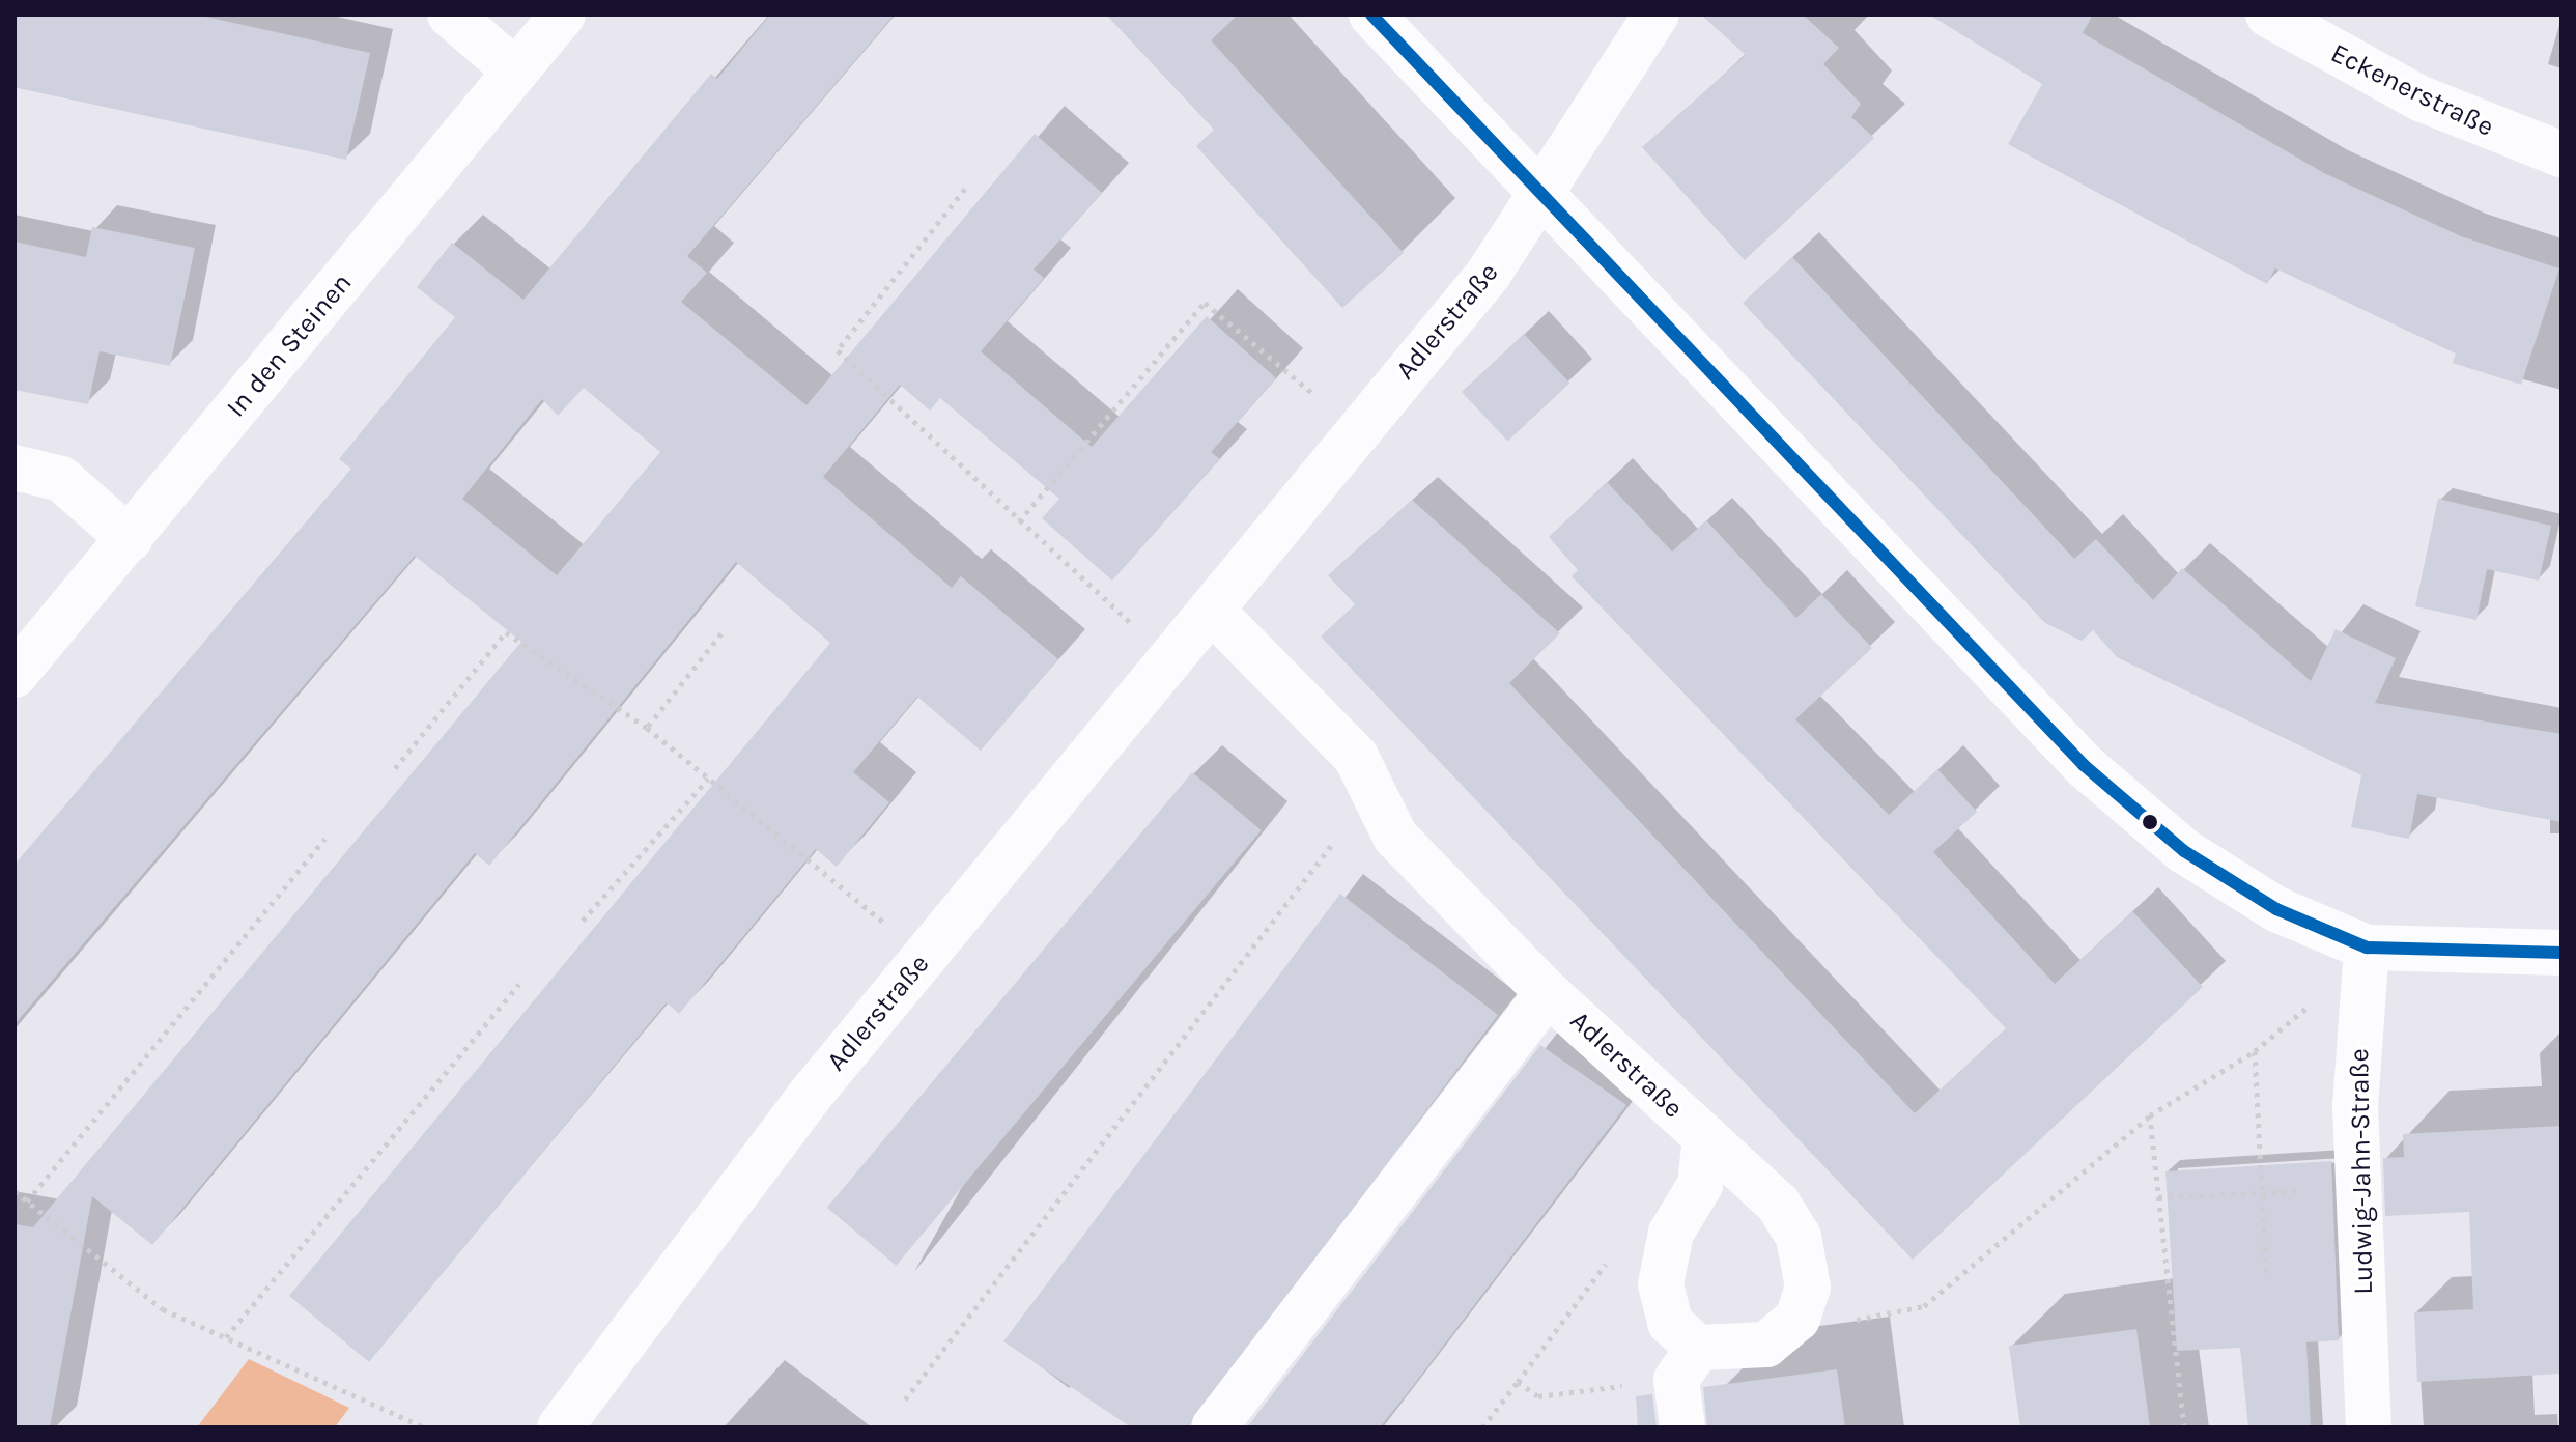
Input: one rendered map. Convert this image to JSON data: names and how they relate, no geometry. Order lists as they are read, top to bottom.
{
  "streets": {
    "street": [
      "Eckenerstraße",
      "Adlerstraße",
      "In den Steinen",
      "Ludwig-Jahn-Straße"
    ]
  }
}
